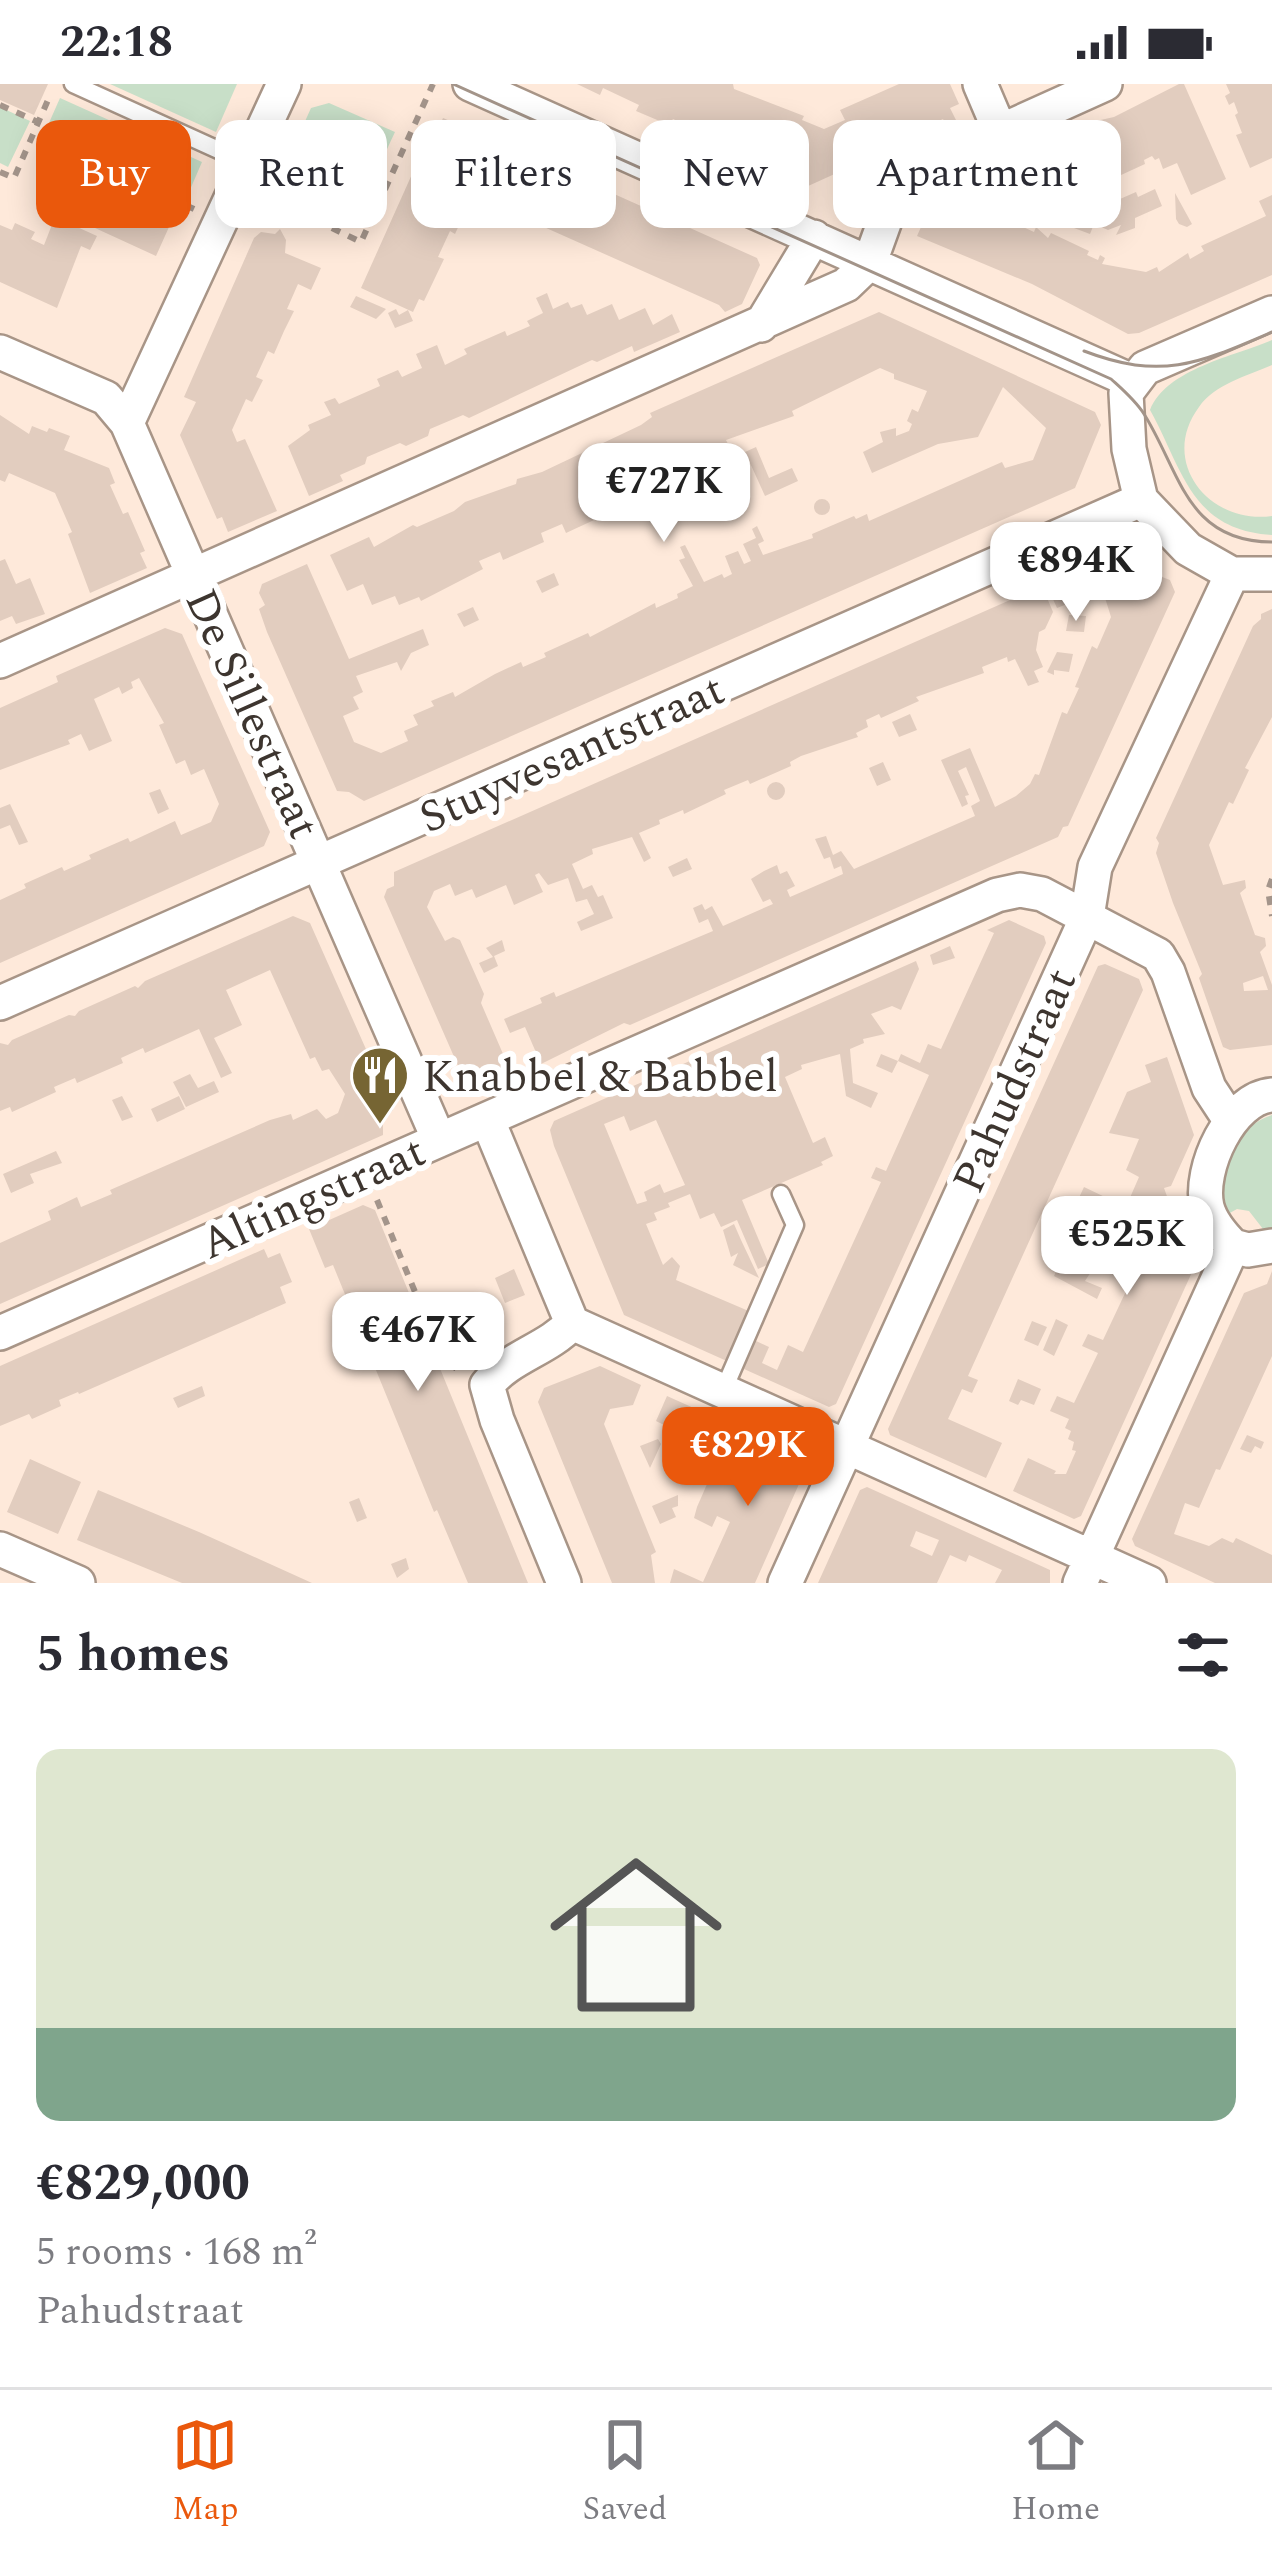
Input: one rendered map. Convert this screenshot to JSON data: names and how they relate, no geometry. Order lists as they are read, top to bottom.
{
  "streets": {
    "street": [
      "De Sillestraat",
      "Stuyvesantstraat",
      "Pahudstraat",
      "Altingstraat"
    ]
  },
  "crossings": [
    ["De Sillestraat", "Stuyvesantstraat"],
    ["De Sillestraat", "Altingstraat"],
    ["Pahudstraat", "Altingstraat"]
  ],
  "places": {
    "restaurant": ["Knabbel & Babbel"]
  },
  "page": {
    "status": "22:18",
    "chip": [
      "Buy",
      "Rent",
      "Filters",
      "New",
      "Apartment"
    ],
    "price": [
      "€727K",
      "€894K",
      "€525K",
      "€467K",
      "€829K"
    ],
    "heading": "5 homes",
    "list": [
      {
        "name": "€829,000",
        "note": "5 rooms · 168 m² · Pahudstraat"
      }
    ],
    "tabs": ["Map", "Saved", "Home"]
  }
}
